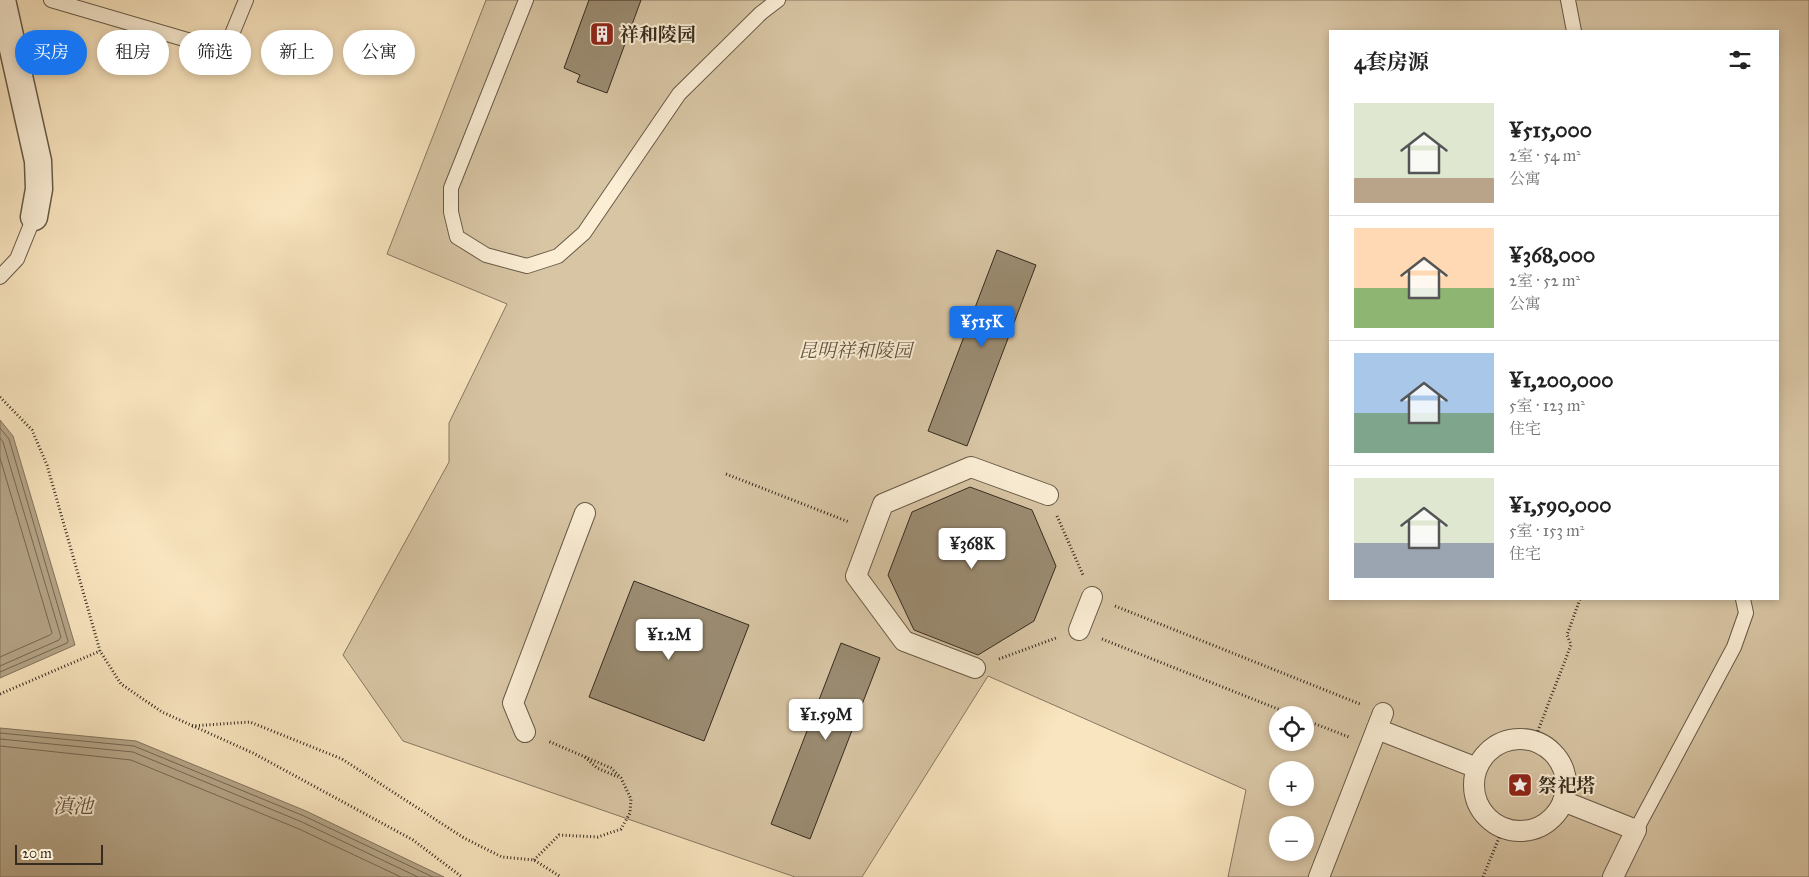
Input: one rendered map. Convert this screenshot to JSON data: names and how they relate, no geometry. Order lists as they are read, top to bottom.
{
  "water": ["滇池"],
  "parks": ["昆明祥和陵园"],
  "places": {
    "building": ["祥和陵园"],
    "place": ["祭祀塔"]
  },
  "scale_bar": "20 m",
  "page": {
    "chip": [
      "买房",
      "租房",
      "筛选",
      "新上",
      "公寓"
    ],
    "heading": "4套房源",
    "list": [
      {
        "name": "¥515,000",
        "note": "2室 · 54 m² · 公寓"
      },
      {
        "name": "¥368,000",
        "note": "2室 · 52 m² · 公寓"
      },
      {
        "name": "¥1,200,000",
        "note": "5室 · 123 m² · 住宅"
      },
      {
        "name": "¥1,590,000",
        "note": "5室 · 153 m² · 住宅"
      }
    ],
    "price": [
      "¥515K",
      "¥368K",
      "¥1.2M",
      "¥1.59M"
    ],
    "map_buttons": ["+", "−"],
    "scale": "20 m"
  }
}
